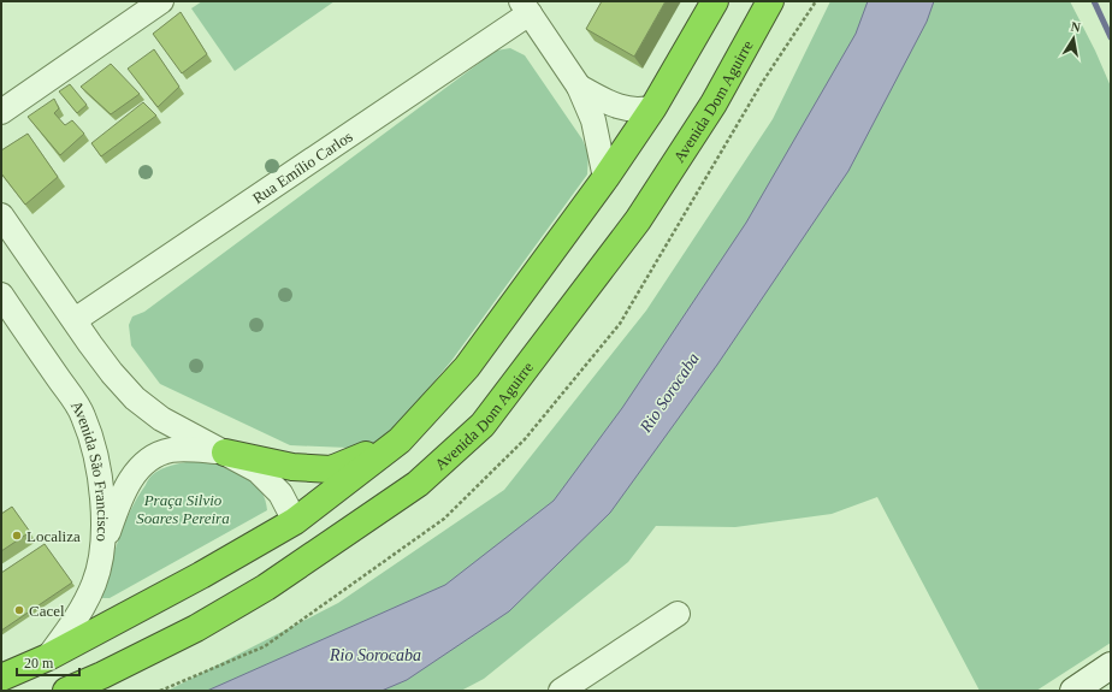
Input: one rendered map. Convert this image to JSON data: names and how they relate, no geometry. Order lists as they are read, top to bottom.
{
  "streets": {
    "highway": ["Avenida Dom Aguirre"],
    "street": ["Rua Emílio Carlos", "Avenida São Francisco"]
  },
  "water": ["Rio Sorocaba"],
  "parks": ["Praça Silvio Soares Pereira"],
  "places": ["Localiza", "Cacel"],
  "scale_bar": "20 m",
  "north": "top"
}
